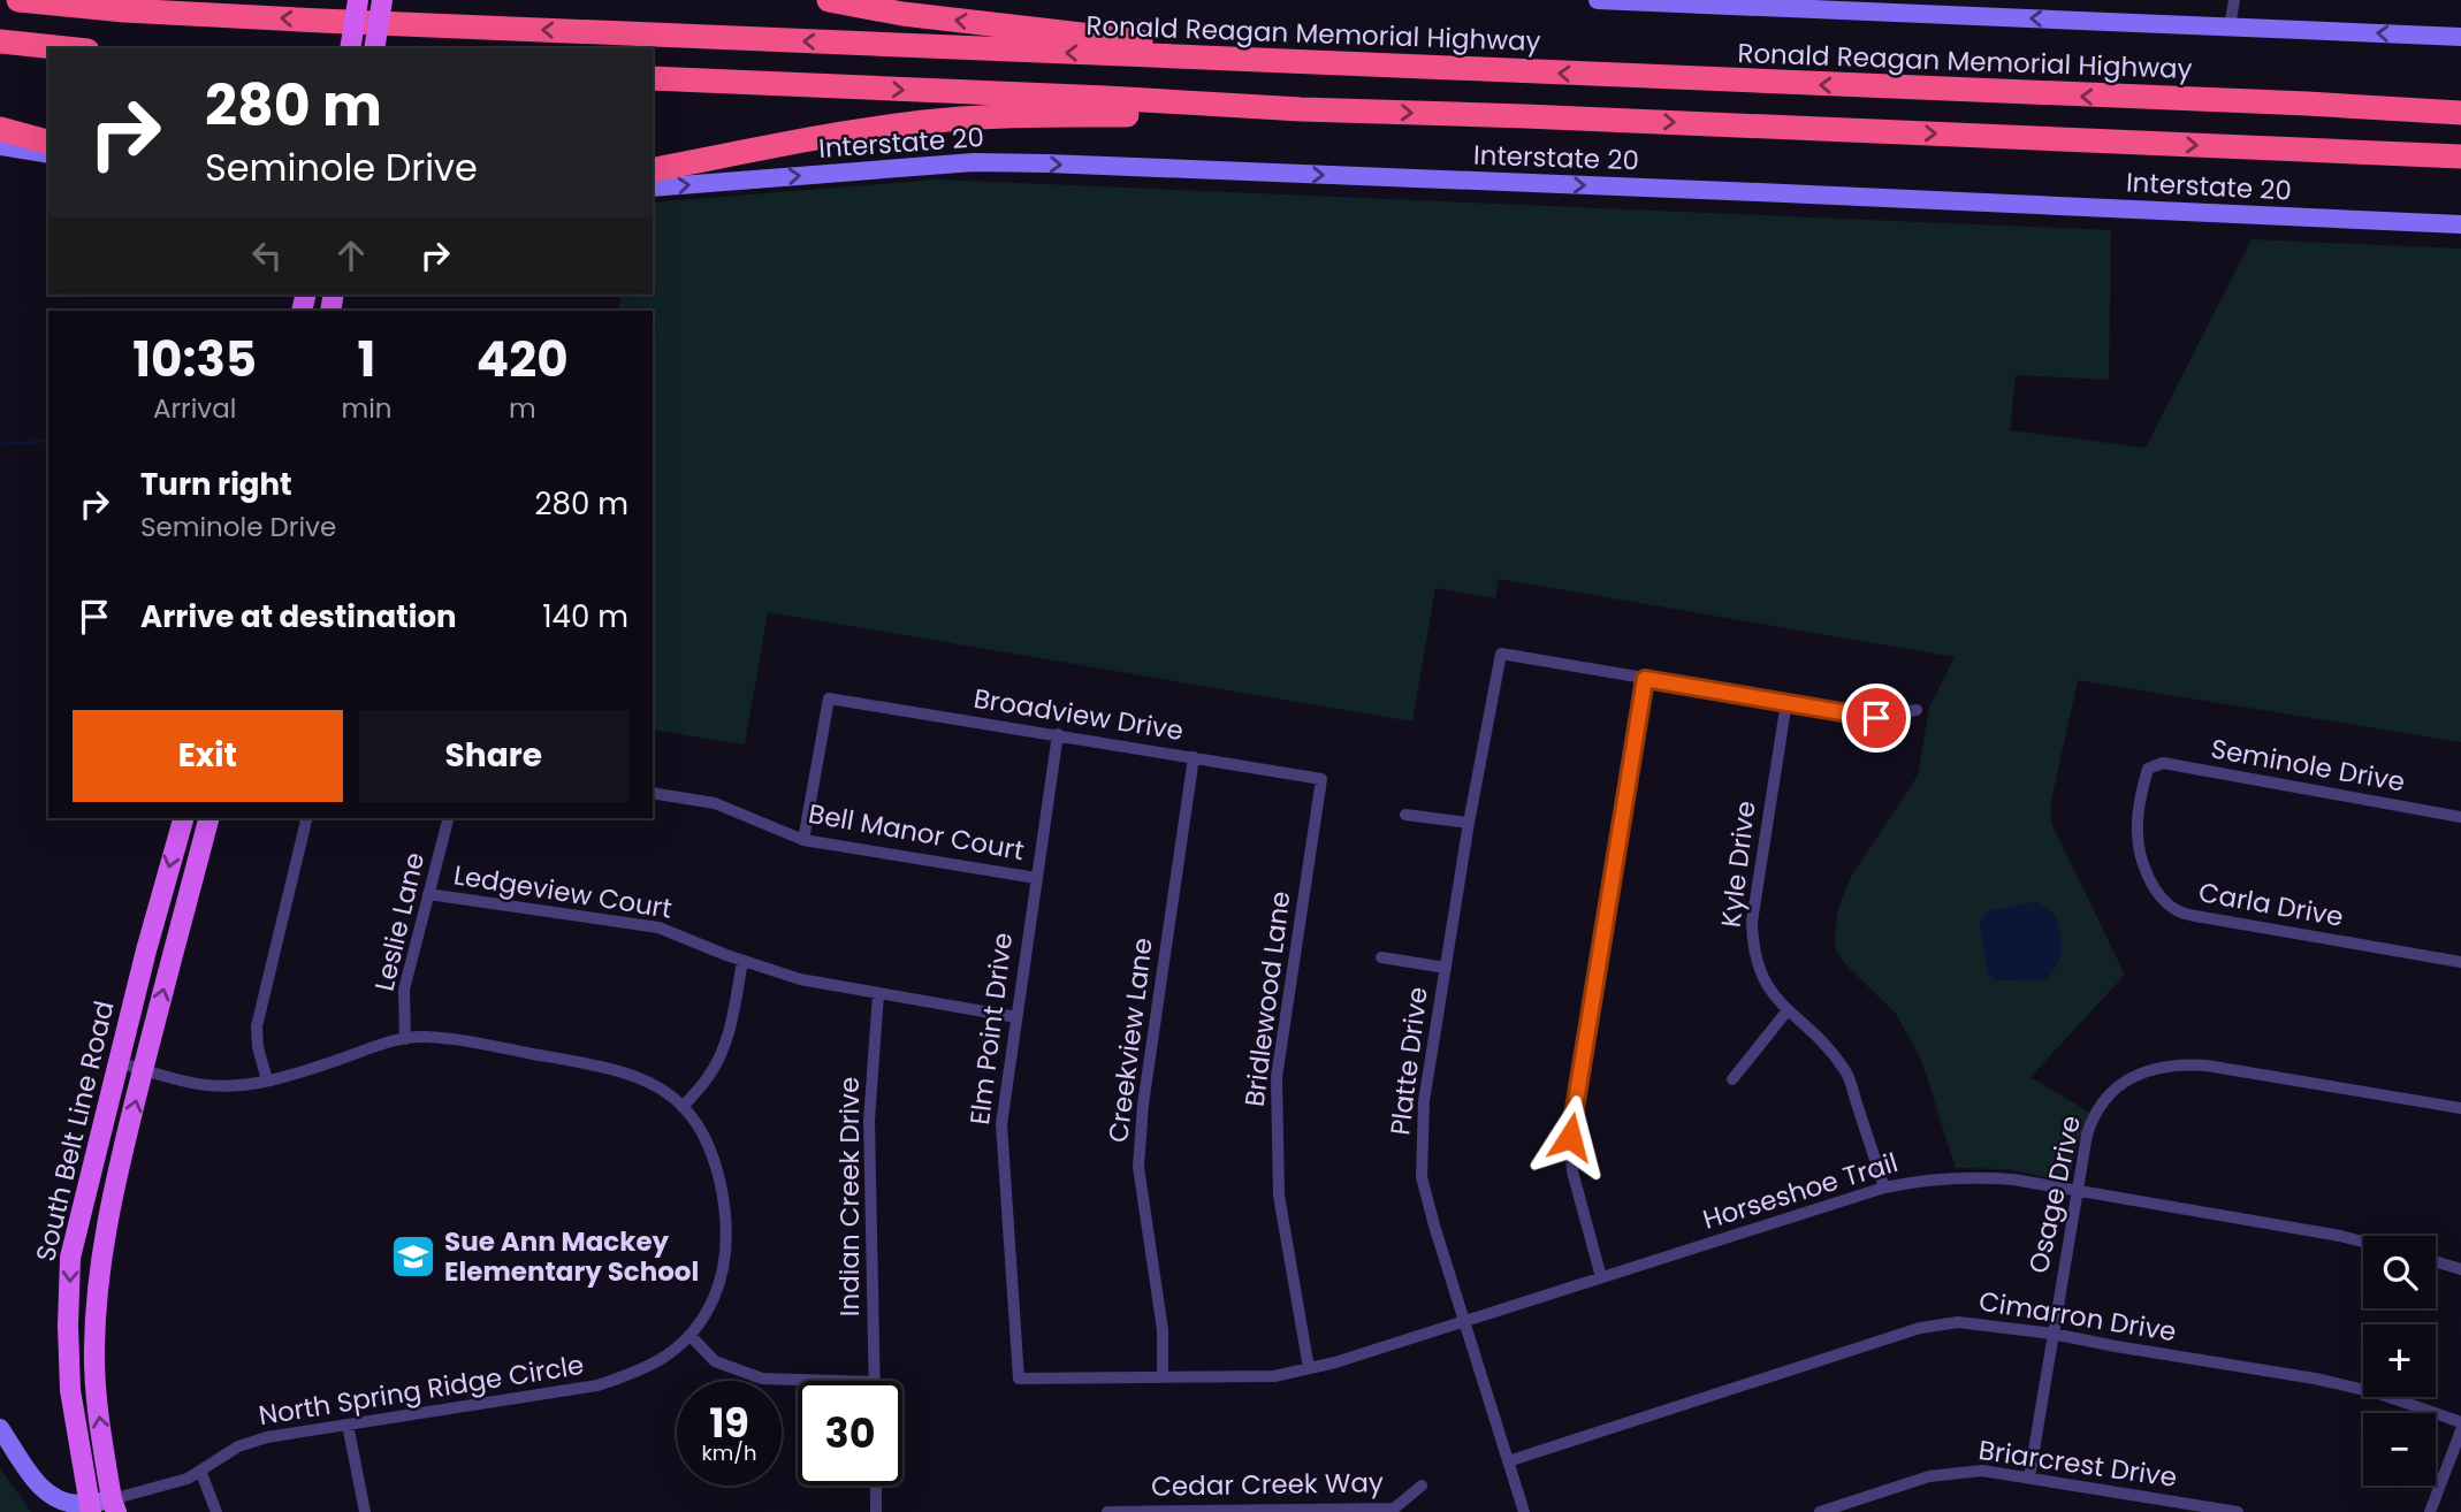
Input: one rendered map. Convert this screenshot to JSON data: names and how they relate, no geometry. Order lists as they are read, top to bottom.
{
  "streets": {
    "highway": ["Ronald Reagan Memorial Highway"],
    "main road": ["Interstate 20", "South Belt Line Road"],
    "street": [
      "Broadview Drive",
      "Seminole Drive",
      "Bell Manor Court",
      "Kyle Drive",
      "Ledgeview Court",
      "Carla Drive",
      "Leslie Lane",
      "Bridlewood Lane",
      "Elm Point Drive",
      "Creekview Lane",
      "Platte Drive",
      "Horseshoe Trail",
      "Osage Drive",
      "Indian Creek Drive",
      "Cimarron Drive",
      "North Spring Ridge Circle",
      "Briarcrest Drive",
      "Cedar Creek Way"
    ]
  },
  "crossings": [
    ["Broadview Drive", "Bell Manor Court"],
    ["Broadview Drive", "Bridlewood Lane"],
    ["Broadview Drive", "Elm Point Drive"],
    ["Broadview Drive", "Creekview Lane"],
    ["Seminole Drive", "Carla Drive"],
    ["Bell Manor Court", "Elm Point Drive"],
    ["Kyle Drive", "Horseshoe Trail"],
    ["Ledgeview Court", "Leslie Lane"],
    ["Ledgeview Court", "Elm Point Drive"],
    ["Ledgeview Court", "Indian Creek Drive"],
    ["Leslie Lane", "North Spring Ridge Circle"],
    ["Bridlewood Lane", "Horseshoe Trail"],
    ["Elm Point Drive", "Horseshoe Trail"],
    ["Creekview Lane", "Horseshoe Trail"],
    ["Platte Drive", "Horseshoe Trail"],
    ["Platte Drive", "Cimarron Drive"],
    ["South Belt Line Road", "North Spring Ridge Circle"],
    ["Horseshoe Trail", "Osage Drive"],
    ["Osage Drive", "Cimarron Drive"],
    ["Osage Drive", "Briarcrest Drive"]
  ],
  "one_way": ["Interstate 20"],
  "places": {
    "school or university": ["Sue Ann Mackey Elementary School"]
  },
  "page": {
    "turn": ["280 m", "Seminole Drive"],
    "eta": [
      "10:35",
      "Arrival",
      "1",
      "min",
      "420",
      "m"
    ],
    "list": [
      {
        "name": "Turn right",
        "note": "Seminole Drive",
        "value": "280 m"
      },
      {
        "name": "Arrive at destination",
        "value": "140 m"
      }
    ],
    "buttons": ["Exit", "Share"],
    "map_buttons": ["+", "−"],
    "speed": "19 km/h",
    "limit": "30"
  }
}
